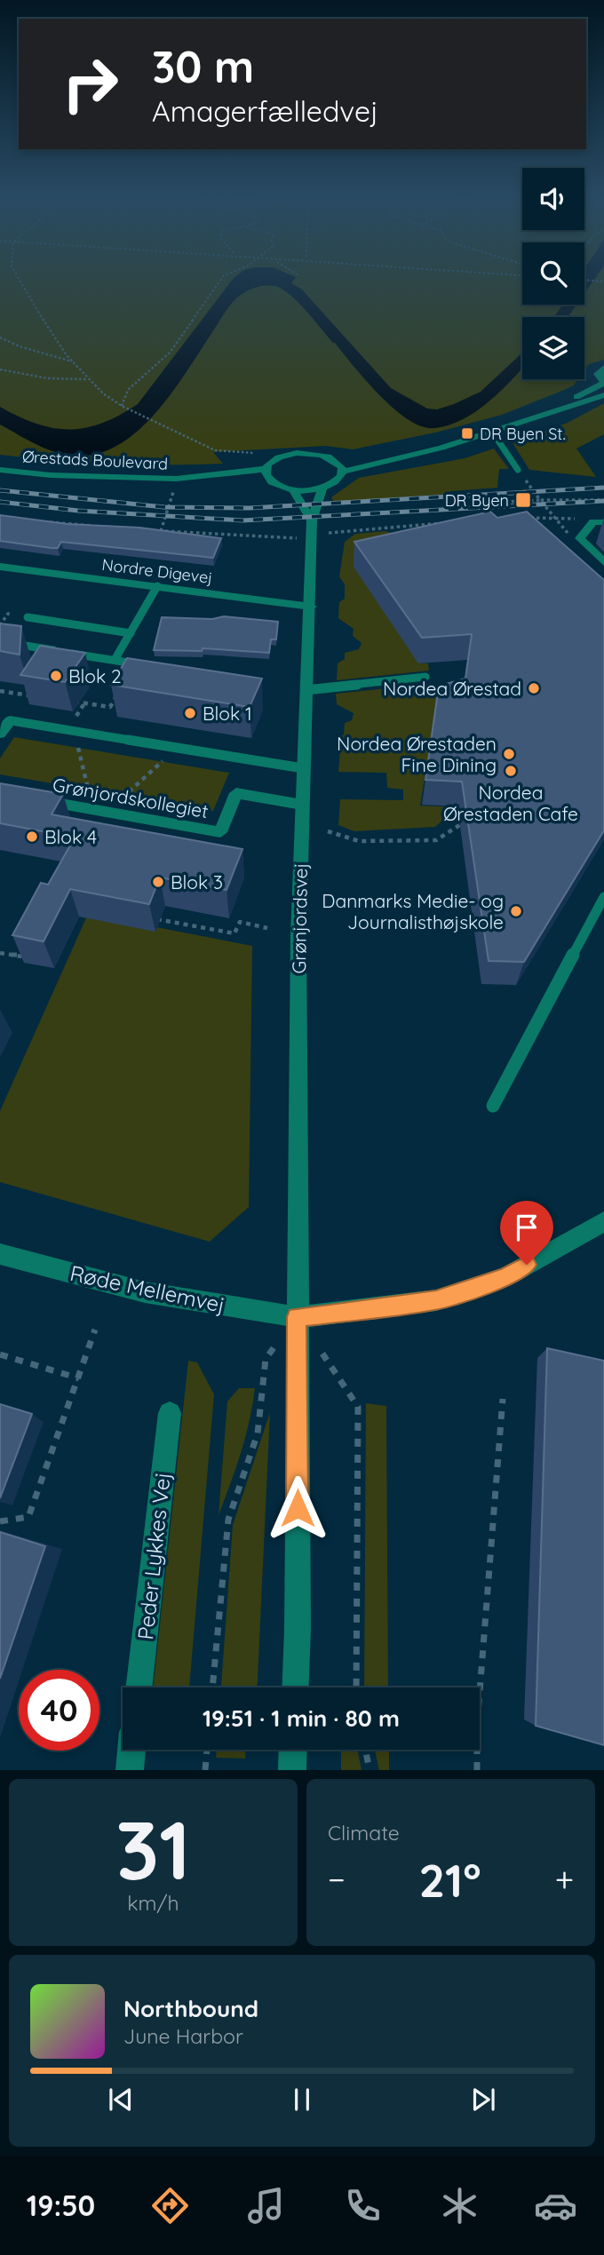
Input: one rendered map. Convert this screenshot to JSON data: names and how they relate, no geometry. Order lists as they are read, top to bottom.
{
  "streets": {
    "street": [
      "Ørestads Boulevard",
      "Nordre Digevej",
      "Grønjordskollegiet",
      "Grønjordsvej",
      "Røde Mellemvej",
      "Peder Lykkes Vej"
    ]
  },
  "crossings": [
    ["Nordre Digevej", "Grønjordsvej"],
    ["Grønjordskollegiet", "Grønjordsvej"],
    ["Grønjordsvej", "Røde Mellemvej"]
  ],
  "places": {
    "transit": ["DR Byen St.", "DR Byen"],
    "other": [
      "Blok 2",
      "Nordea Ørestad",
      "Blok 1",
      "Nordea Ørestaden Fine Dining",
      "Nordea Ørestaden Cafe",
      "Blok 4",
      "Blok 3",
      "Danmarks Medie- og Journalisthøjskole"
    ]
  },
  "page": {
    "turn": ["30 m", "Amagerfælledvej"],
    "limit": "40",
    "trip": "19:51 · 1 min · 80 m",
    "tile": [
      ["31", "km/h"],
      "Climate"
    ],
    "heat": ["−", "21°", "+"],
    "song": ["Northbound", "June Harbor"],
    "tabs": "19:50"
  }
}
